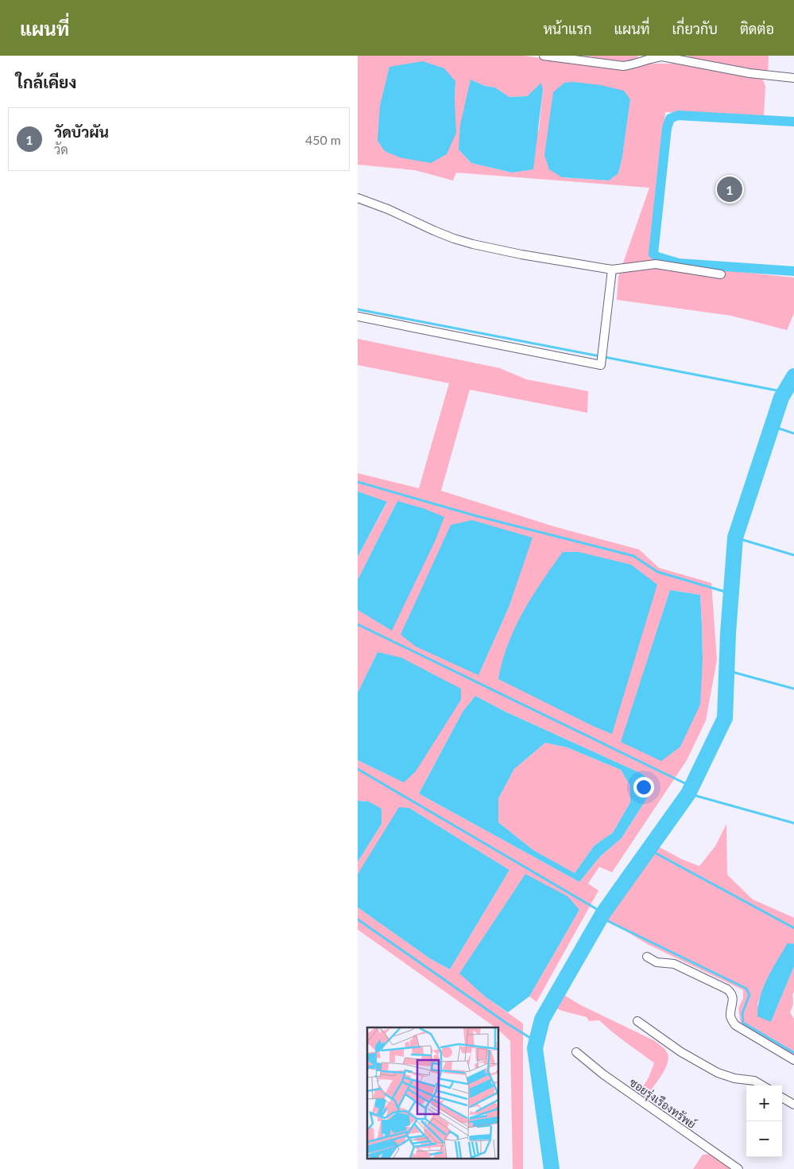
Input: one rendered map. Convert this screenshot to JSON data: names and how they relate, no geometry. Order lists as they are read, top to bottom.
{
  "streets": {
    "street": ["ซอยรุ่งเรืองทรัพย์"]
  },
  "page": {
    "header": "แผนที่",
    "nav": [
      "หน้าแรก",
      "แผนที่",
      "เกี่ยวกับ",
      "ติดต่อ"
    ],
    "heading": "ใกล้เคียง",
    "list": [
      {
        "mark": "1",
        "name": "วัดบัวผัน",
        "note": "วัด",
        "value": "450 m"
      }
    ],
    "pins": "1",
    "map_buttons": ["+", "−"]
  }
}
